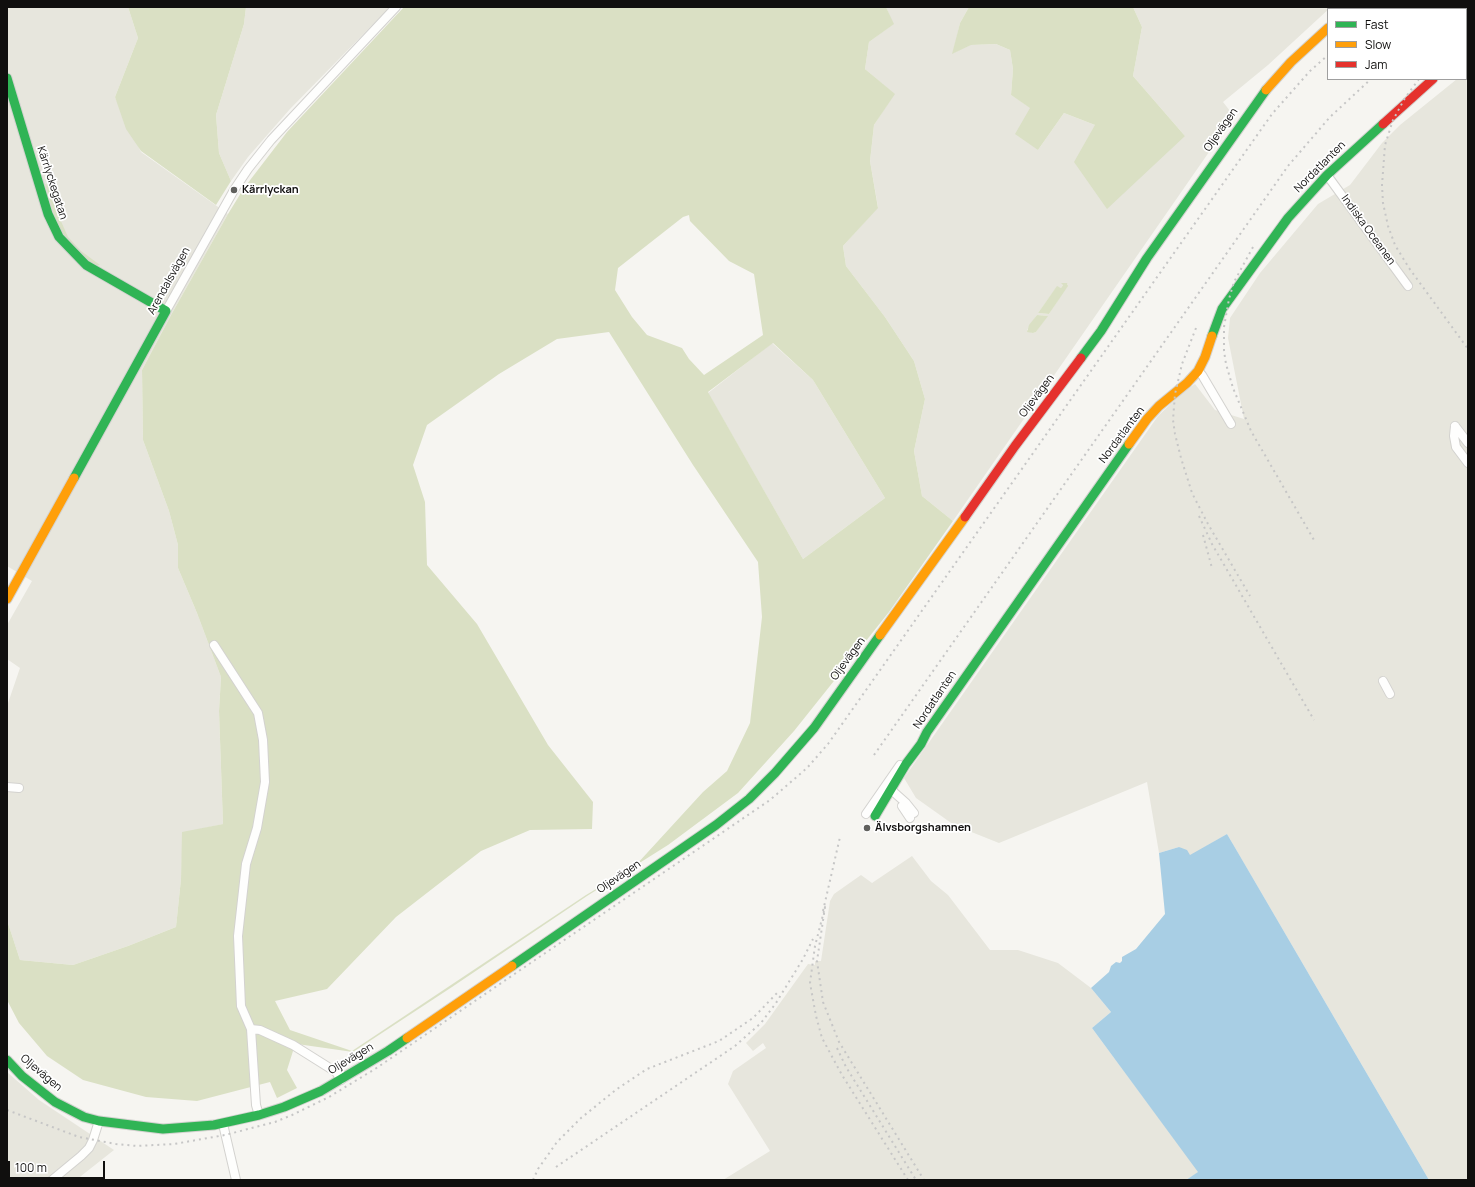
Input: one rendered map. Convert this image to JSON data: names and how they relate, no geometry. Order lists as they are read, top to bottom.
{
  "streets": {
    "street": [
      "Oljevägen",
      "Nordatlanten",
      "Kärrlyckegatan",
      "Indiska Oceanen",
      "Arendalsvägen"
    ]
  },
  "crossings": [
    ["Nordatlanten", "Indiska Oceanen"],
    ["Kärrlyckegatan", "Arendalsvägen"]
  ],
  "places": ["Kärrlyckan", "Älvsborgshamnen"],
  "legend": ["Fast", "Slow", "Jam"],
  "scale_bar": "100 m"
}
